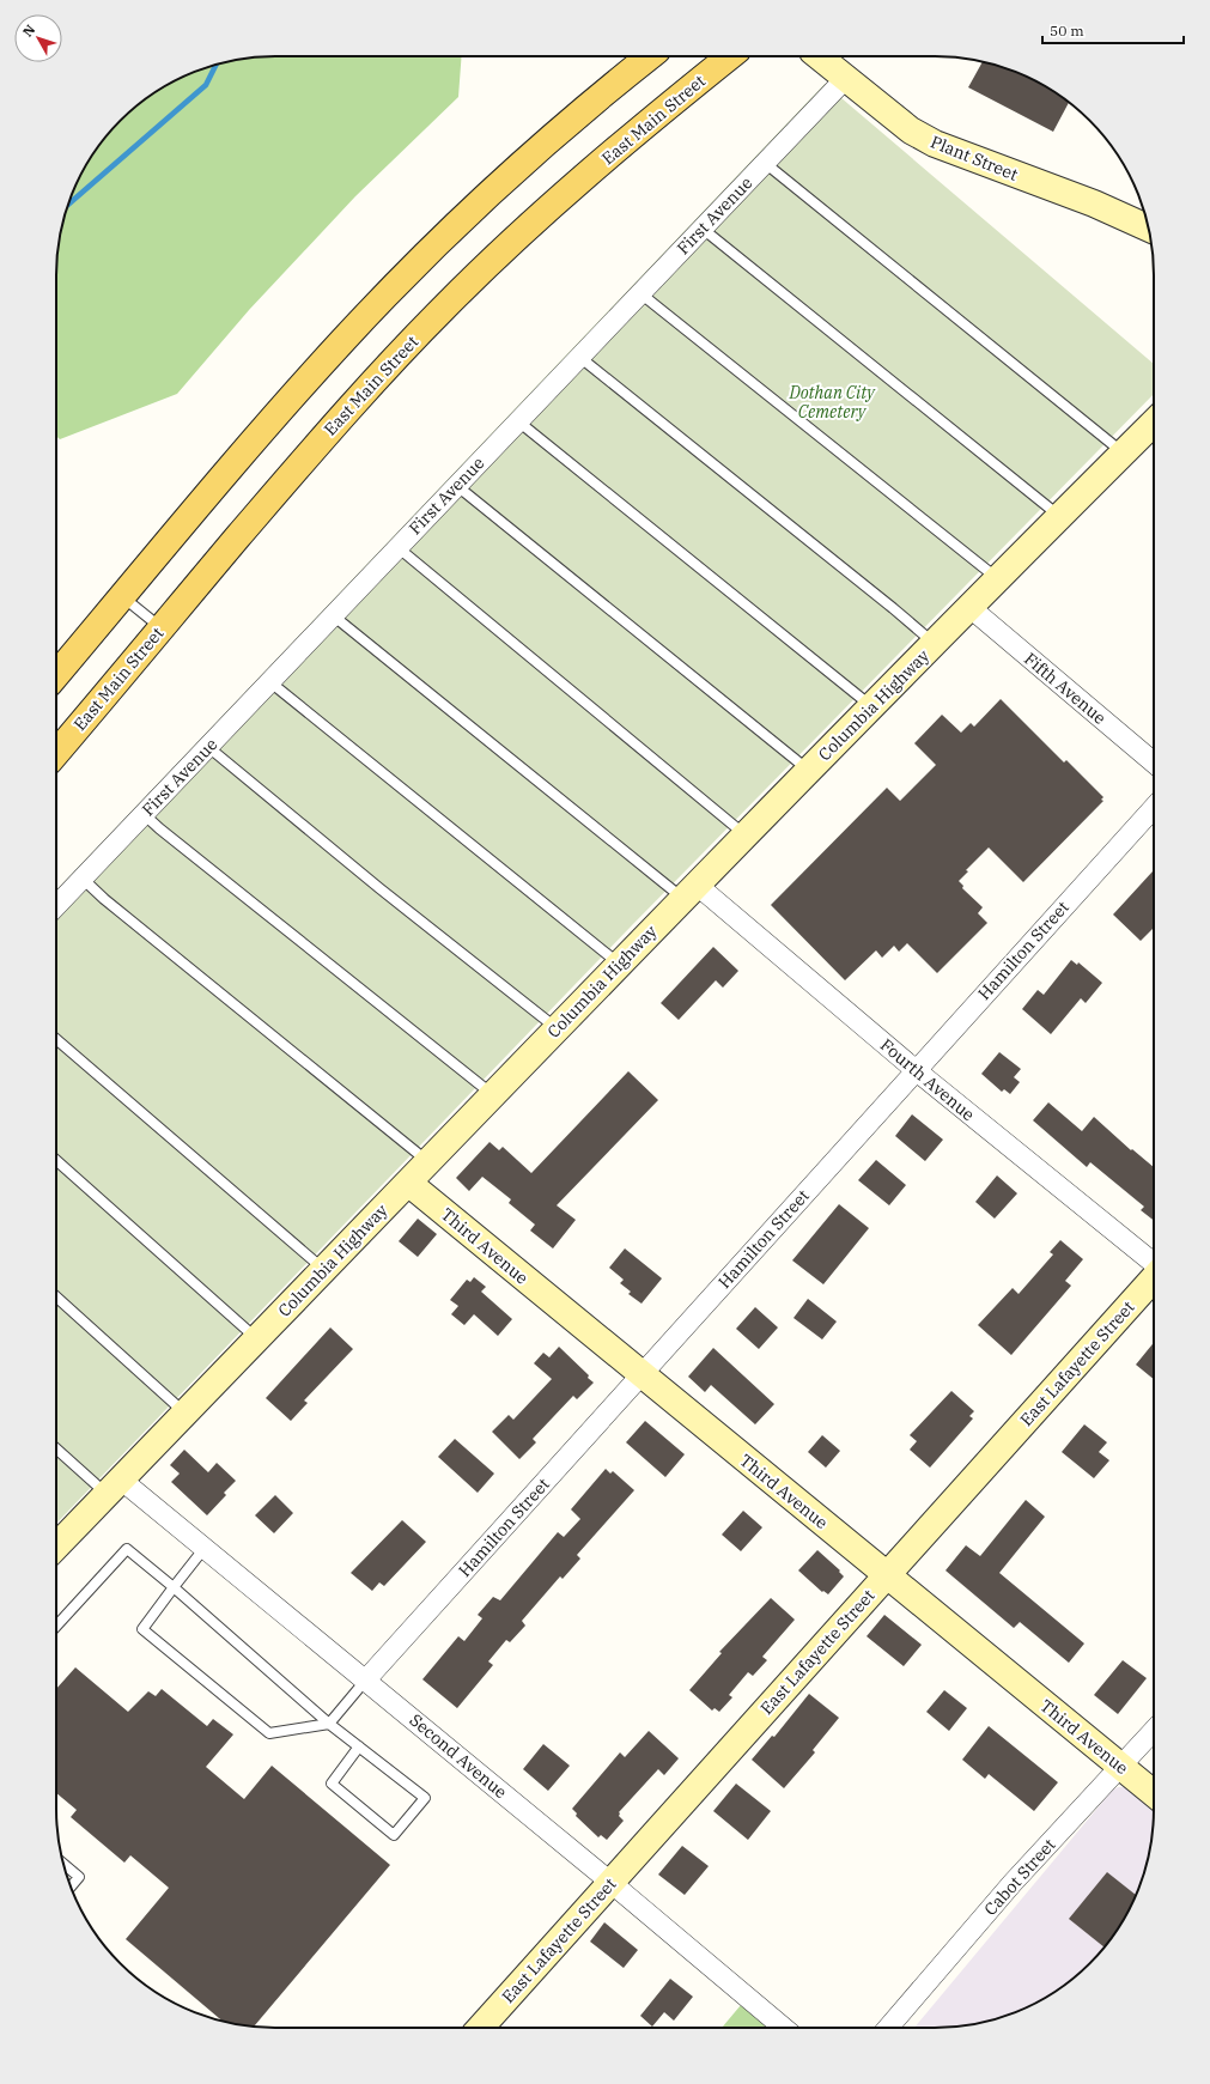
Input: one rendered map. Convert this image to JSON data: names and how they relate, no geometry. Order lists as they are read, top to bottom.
{
  "streets": {
    "main road": ["East Main Street"],
    "street": [
      "Plant Street",
      "First Avenue",
      "Fifth Avenue",
      "Columbia Highway",
      "Hamilton Street",
      "Fourth Avenue",
      "Third Avenue",
      "East Lafayette Street",
      "Second Avenue",
      "Cabot Street"
    ]
  },
  "crossings": [
    ["Plant Street", "First Avenue"],
    ["Fifth Avenue", "Columbia Highway"],
    ["Columbia Highway", "Fourth Avenue"],
    ["Columbia Highway", "Third Avenue"],
    ["Columbia Highway", "Second Avenue"],
    ["Hamilton Street", "Fourth Avenue"],
    ["Hamilton Street", "Third Avenue"],
    ["Hamilton Street", "Second Avenue"],
    ["Third Avenue", "East Lafayette Street"],
    ["Third Avenue", "Cabot Street"],
    ["East Lafayette Street", "Second Avenue"]
  ],
  "parks": ["Dothan City Cemetery"],
  "scale_bar": "50 m",
  "north": "top left"
}
